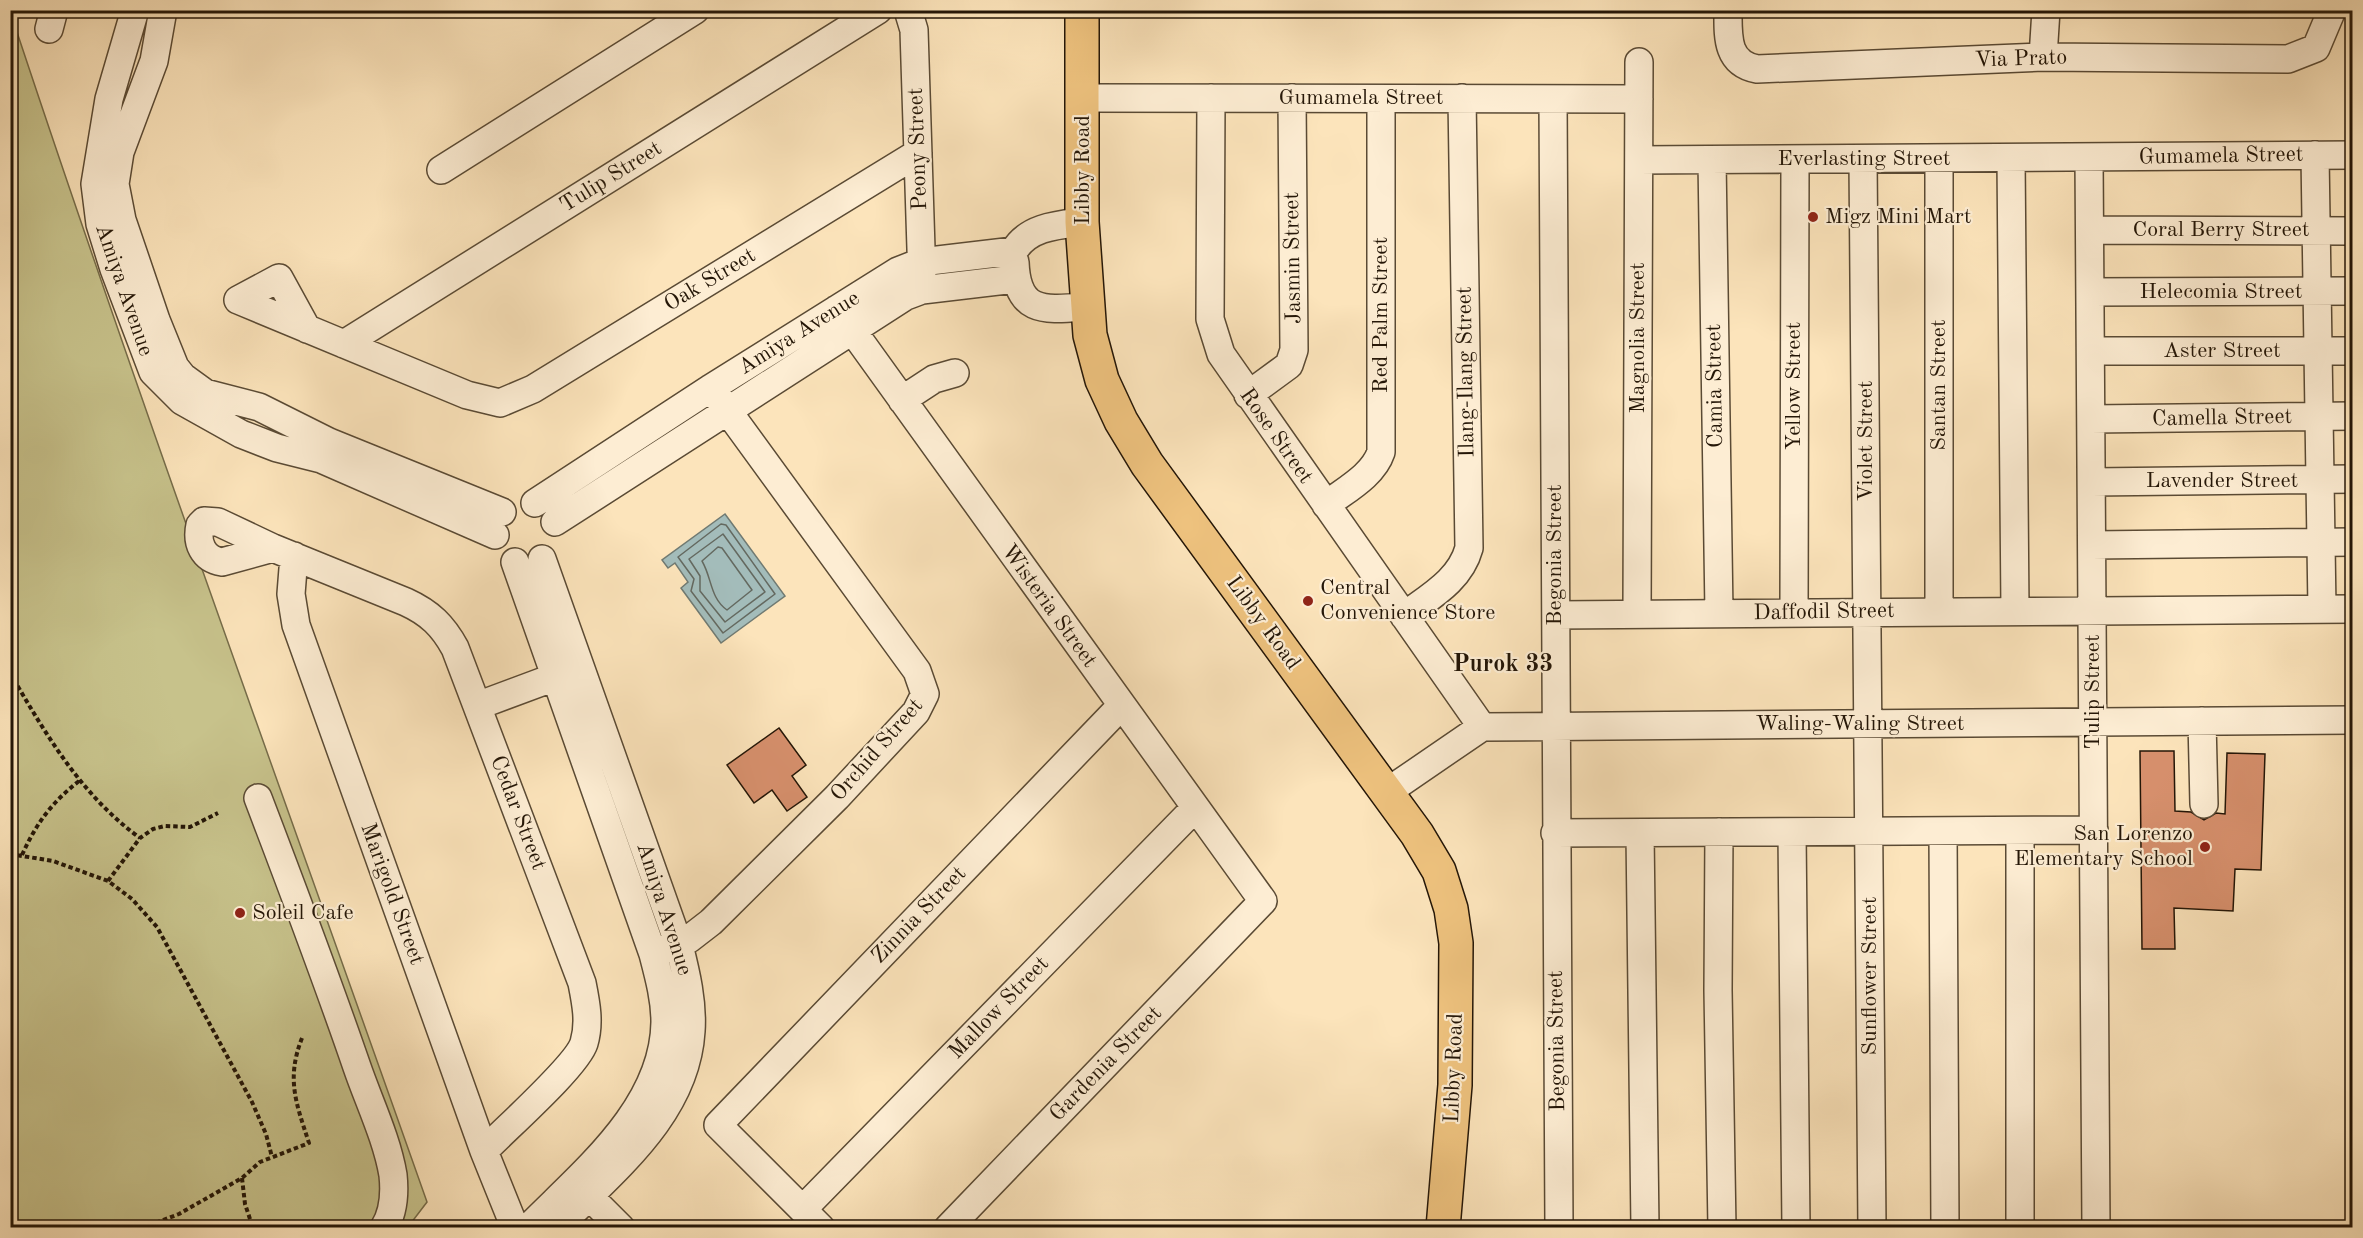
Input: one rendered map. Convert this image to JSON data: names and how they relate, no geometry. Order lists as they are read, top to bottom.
{
  "streets": {
    "main road": ["Libby Road"],
    "street": [
      "Via Prato",
      "Gumamela Street",
      "Peony Street",
      "Everlasting Street",
      "Tulip Street",
      "Coral Berry Street",
      "Jasmin Street",
      "Oak Street",
      "Amiya Avenue",
      "Helecomia Street",
      "Red Palm Street",
      "Magnolia Street",
      "Aster Street",
      "Ilang-Ilang Street",
      "Santan Street",
      "Camia Street",
      "Yellow Street",
      "Camella Street",
      "Rose Street",
      "Violet Street",
      "Lavender Street",
      "Begonia Street",
      "Wisteria Street",
      "Daffodil Street",
      "Waling-Waling Street",
      "Orchid Street",
      "Cedar Street",
      "Marigold Street",
      "Zinnia Street",
      "Sunflower Street",
      "Mallow Street",
      "Gardenia Street"
    ]
  },
  "crossings": [
    ["Gumamela Street", "Everlasting Street"],
    ["Gumamela Street", "Libby Road"],
    ["Gumamela Street", "Tulip Street"],
    ["Gumamela Street", "Jasmin Street"],
    ["Gumamela Street", "Red Palm Street"],
    ["Gumamela Street", "Magnolia Street"],
    ["Gumamela Street", "Ilang-Ilang Street"],
    ["Gumamela Street", "Rose Street"],
    ["Gumamela Street", "Begonia Street"],
    ["Peony Street", "Oak Street"],
    ["Peony Street", "Amiya Avenue"],
    ["Everlasting Street", "Tulip Street"],
    ["Everlasting Street", "Magnolia Street"],
    ["Everlasting Street", "Santan Street"],
    ["Everlasting Street", "Camia Street"],
    ["Everlasting Street", "Yellow Street"],
    ["Everlasting Street", "Violet Street"],
    ["Tulip Street", "Coral Berry Street"],
    ["Tulip Street", "Oak Street"],
    ["Tulip Street", "Helecomia Street"],
    ["Tulip Street", "Aster Street"],
    ["Tulip Street", "Camella Street"],
    ["Tulip Street", "Lavender Street"],
    ["Tulip Street", "Daffodil Street"],
    ["Tulip Street", "Waling-Waling Street"],
    ["Jasmin Street", "Rose Street"],
    ["Amiya Avenue", "Wisteria Street"],
    ["Amiya Avenue", "Orchid Street"],
    ["Red Palm Street", "Rose Street"],
    ["Magnolia Street", "Daffodil Street"],
    ["Ilang-Ilang Street", "Rose Street"],
    ["Santan Street", "Daffodil Street"],
    ["Camia Street", "Daffodil Street"],
    ["Yellow Street", "Daffodil Street"],
    ["Rose Street", "Waling-Waling Street"],
    ["Violet Street", "Daffodil Street"],
    ["Violet Street", "Waling-Waling Street"],
    ["Violet Street", "Sunflower Street"],
    ["Begonia Street", "Daffodil Street"],
    ["Begonia Street", "Waling-Waling Street"],
    ["Wisteria Street", "Zinnia Street"],
    ["Wisteria Street", "Mallow Street"],
    ["Wisteria Street", "Gardenia Street"],
    ["Waling-Waling Street", "Sunflower Street"],
    ["Cedar Street", "Marigold Street"],
    ["Zinnia Street", "Mallow Street"]
  ],
  "districts": ["Purok 33"],
  "places": [
    "Migz Mini Mart",
    "Central Convenience Store",
    "San Lorenzo Elementary School",
    "Soleil Cafe"
  ]
}
